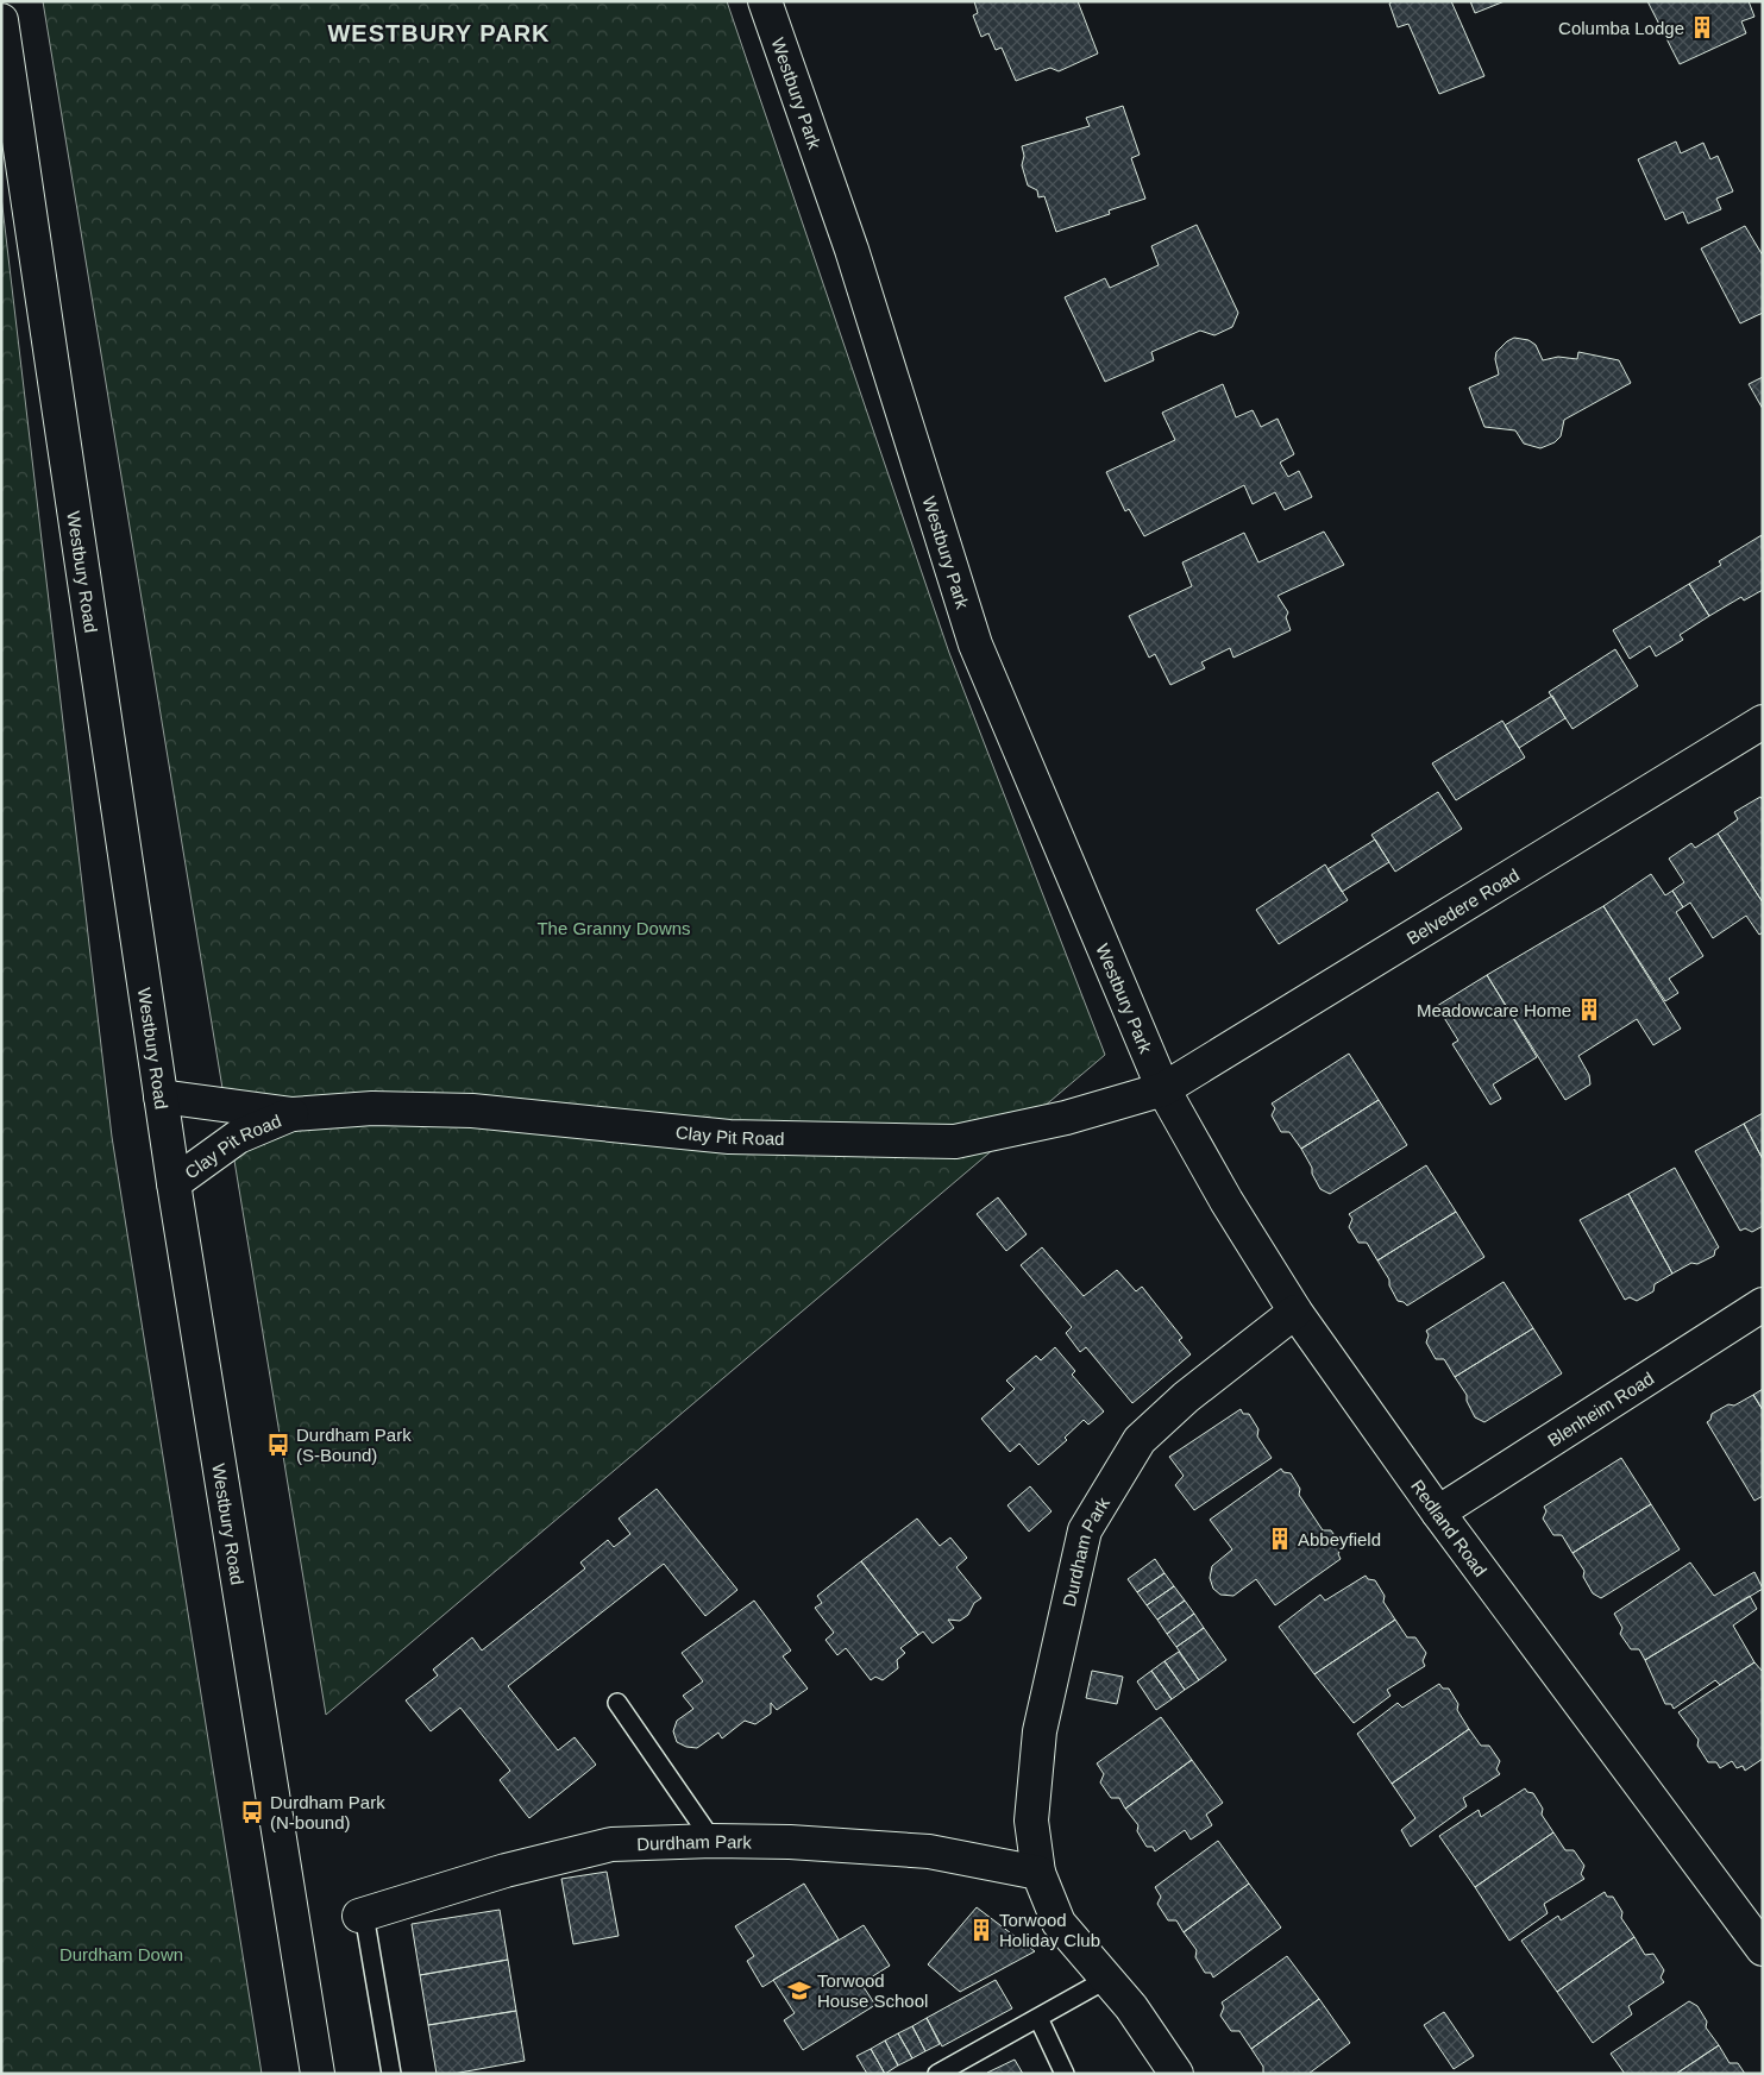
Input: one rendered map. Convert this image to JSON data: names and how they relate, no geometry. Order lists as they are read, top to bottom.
{
  "streets": {
    "street": [
      "Westbury Park",
      "Westbury Road",
      "Belvedere Road",
      "Clay Pit Road",
      "Blenheim Road",
      "Redland Road",
      "Durdham Park"
    ]
  },
  "crossings": [
    ["Westbury Park", "Belvedere Road"],
    ["Westbury Park", "Clay Pit Road"],
    ["Westbury Park", "Redland Road"],
    ["Westbury Road", "Clay Pit Road"],
    ["Belvedere Road", "Clay Pit Road"],
    ["Belvedere Road", "Redland Road"],
    ["Clay Pit Road", "Redland Road"],
    ["Blenheim Road", "Redland Road"],
    ["Redland Road", "Durdham Park"]
  ],
  "districts": ["WESTBURY PARK"],
  "parks": ["The Granny Downs", "Durdham Down"],
  "places": {
    "building": [
      "Columba Lodge",
      "Meadowcare Home",
      "Abbeyfield",
      "Torwood Holiday Club"
    ],
    "bus stop": ["Durdham Park (S-Bound)", "Durdham Park (N-bound)"],
    "school or university": ["Torwood House School"]
  }
}
